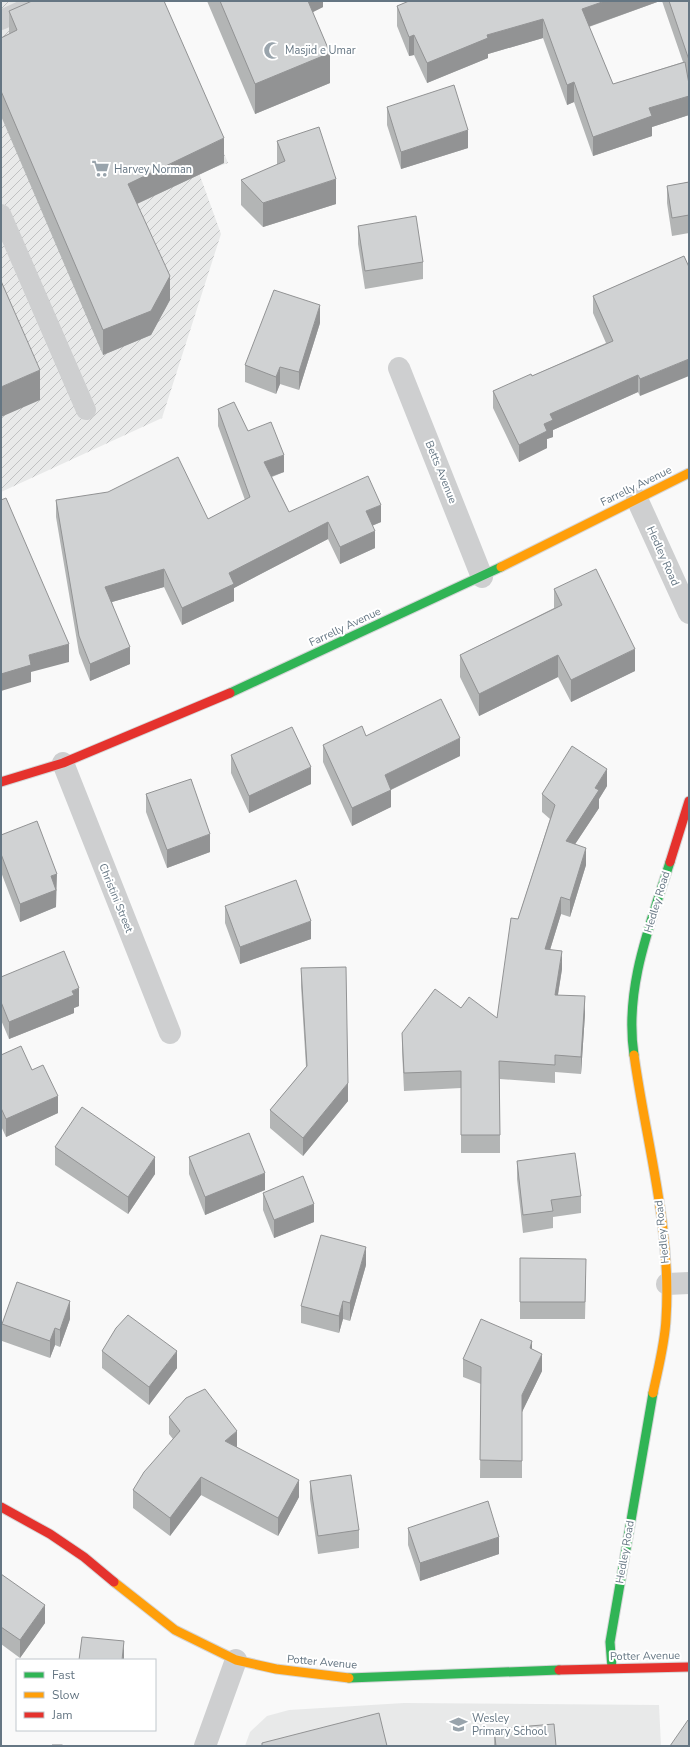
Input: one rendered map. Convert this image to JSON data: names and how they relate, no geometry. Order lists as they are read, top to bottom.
{
  "streets": {
    "street": [
      "Betts Avenue",
      "Farrelly Avenue",
      "Hedley Road",
      "Christini Street",
      "Potter Avenue"
    ]
  },
  "crossings": [
    ["Betts Avenue", "Farrelly Avenue"],
    ["Farrelly Avenue", "Hedley Road"],
    ["Farrelly Avenue", "Christini Street"],
    ["Hedley Road", "Potter Avenue"]
  ],
  "places": {
    "mosque": ["Masjid e Umar"],
    "supermarket": ["Harvey Norman"],
    "school or university": ["Wesley Primary School"]
  },
  "legend": ["Fast", "Slow", "Jam"]
}
